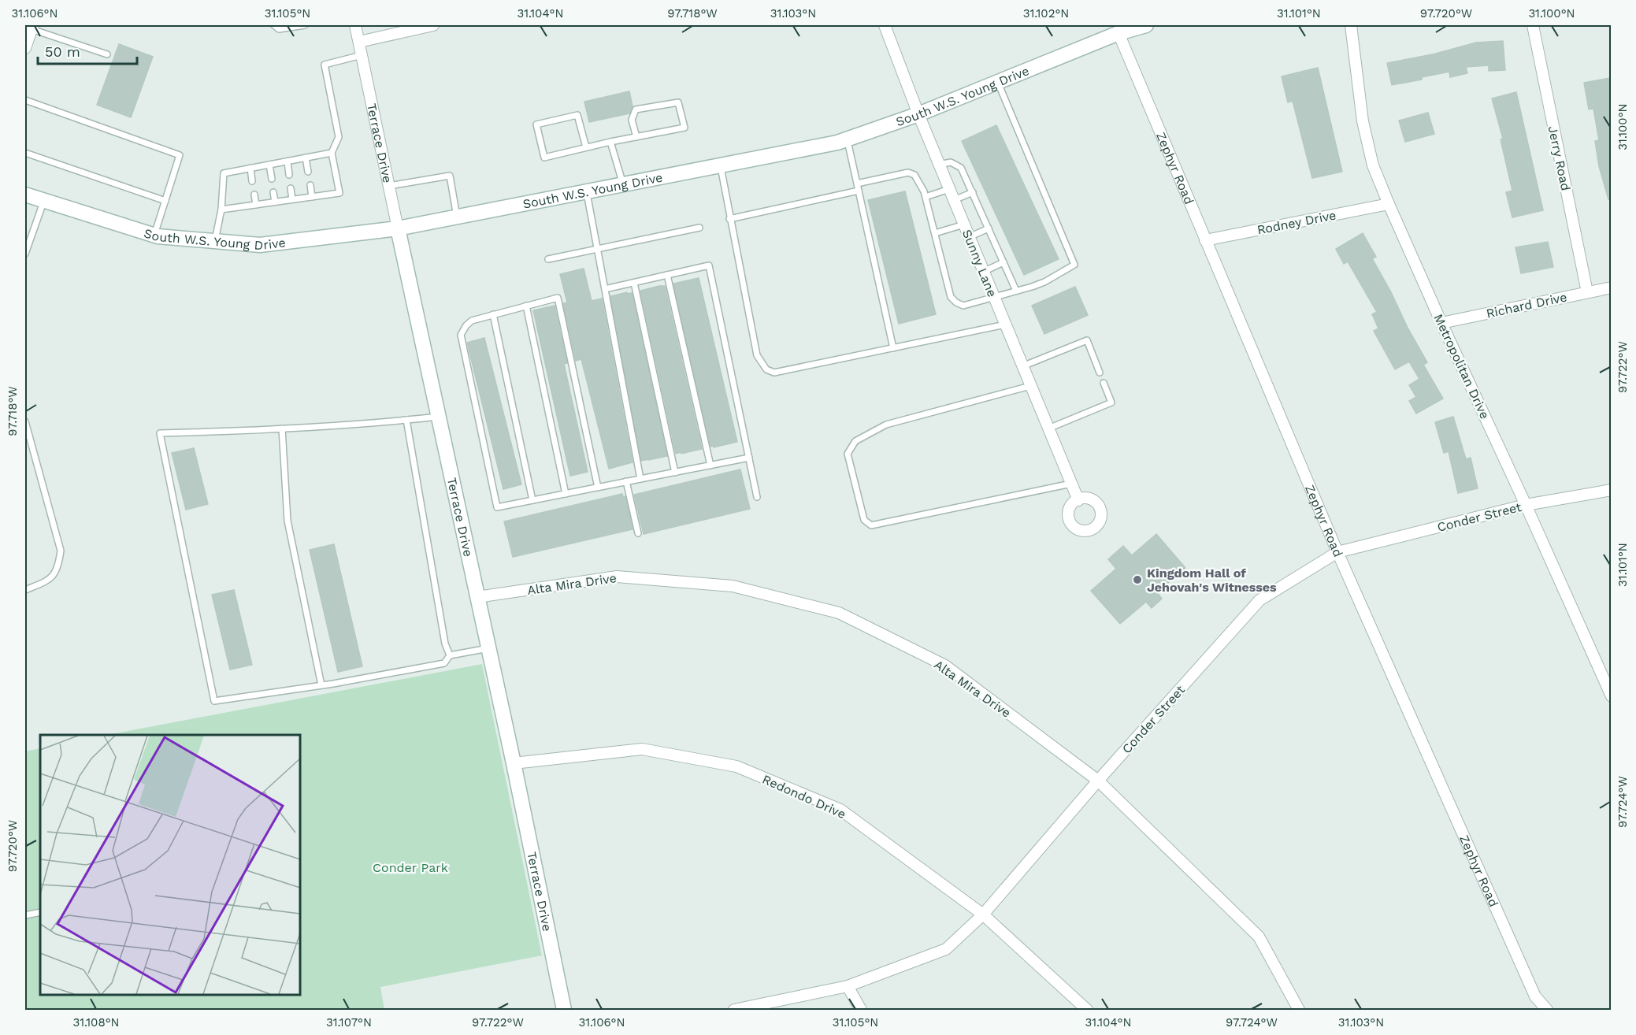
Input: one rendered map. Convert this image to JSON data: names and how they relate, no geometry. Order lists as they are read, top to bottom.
{
  "streets": {
    "main road": ["South W.S. Young Drive", "Terrace Drive"],
    "street": [
      "Jerry Road",
      "Zephyr Road",
      "Rodney Drive",
      "Sunny Lane",
      "Richard Drive",
      "Metropolitan Drive",
      "Conder Street",
      "Alta Mira Drive",
      "Redondo Drive"
    ]
  },
  "crossings": [
    ["South W.S. Young Drive", "Terrace Drive"],
    ["South W.S. Young Drive", "Zephyr Road"],
    ["South W.S. Young Drive", "Sunny Lane"],
    ["Terrace Drive", "Alta Mira Drive"],
    ["Terrace Drive", "Redondo Drive"],
    ["Jerry Road", "Richard Drive"],
    ["Zephyr Road", "Rodney Drive"],
    ["Zephyr Road", "Conder Street"],
    ["Rodney Drive", "Metropolitan Drive"],
    ["Richard Drive", "Metropolitan Drive"],
    ["Metropolitan Drive", "Conder Street"],
    ["Conder Street", "Alta Mira Drive"],
    ["Conder Street", "Redondo Drive"]
  ],
  "parks": ["Conder Park"],
  "places": ["Kingdom Hall of Jehovah's Witnesses"],
  "scale_bar": "50 m",
  "coordinates": [
    "31.106°N",
    "31.105°N",
    "31.104°N",
    "97.718°W",
    "31.103°N",
    "31.102°N",
    "31.101°N",
    "97.720°W",
    "31.100°N",
    "97.722°W",
    "97.724°W",
    "31.108°N",
    "31.107°N"
  ]
}
